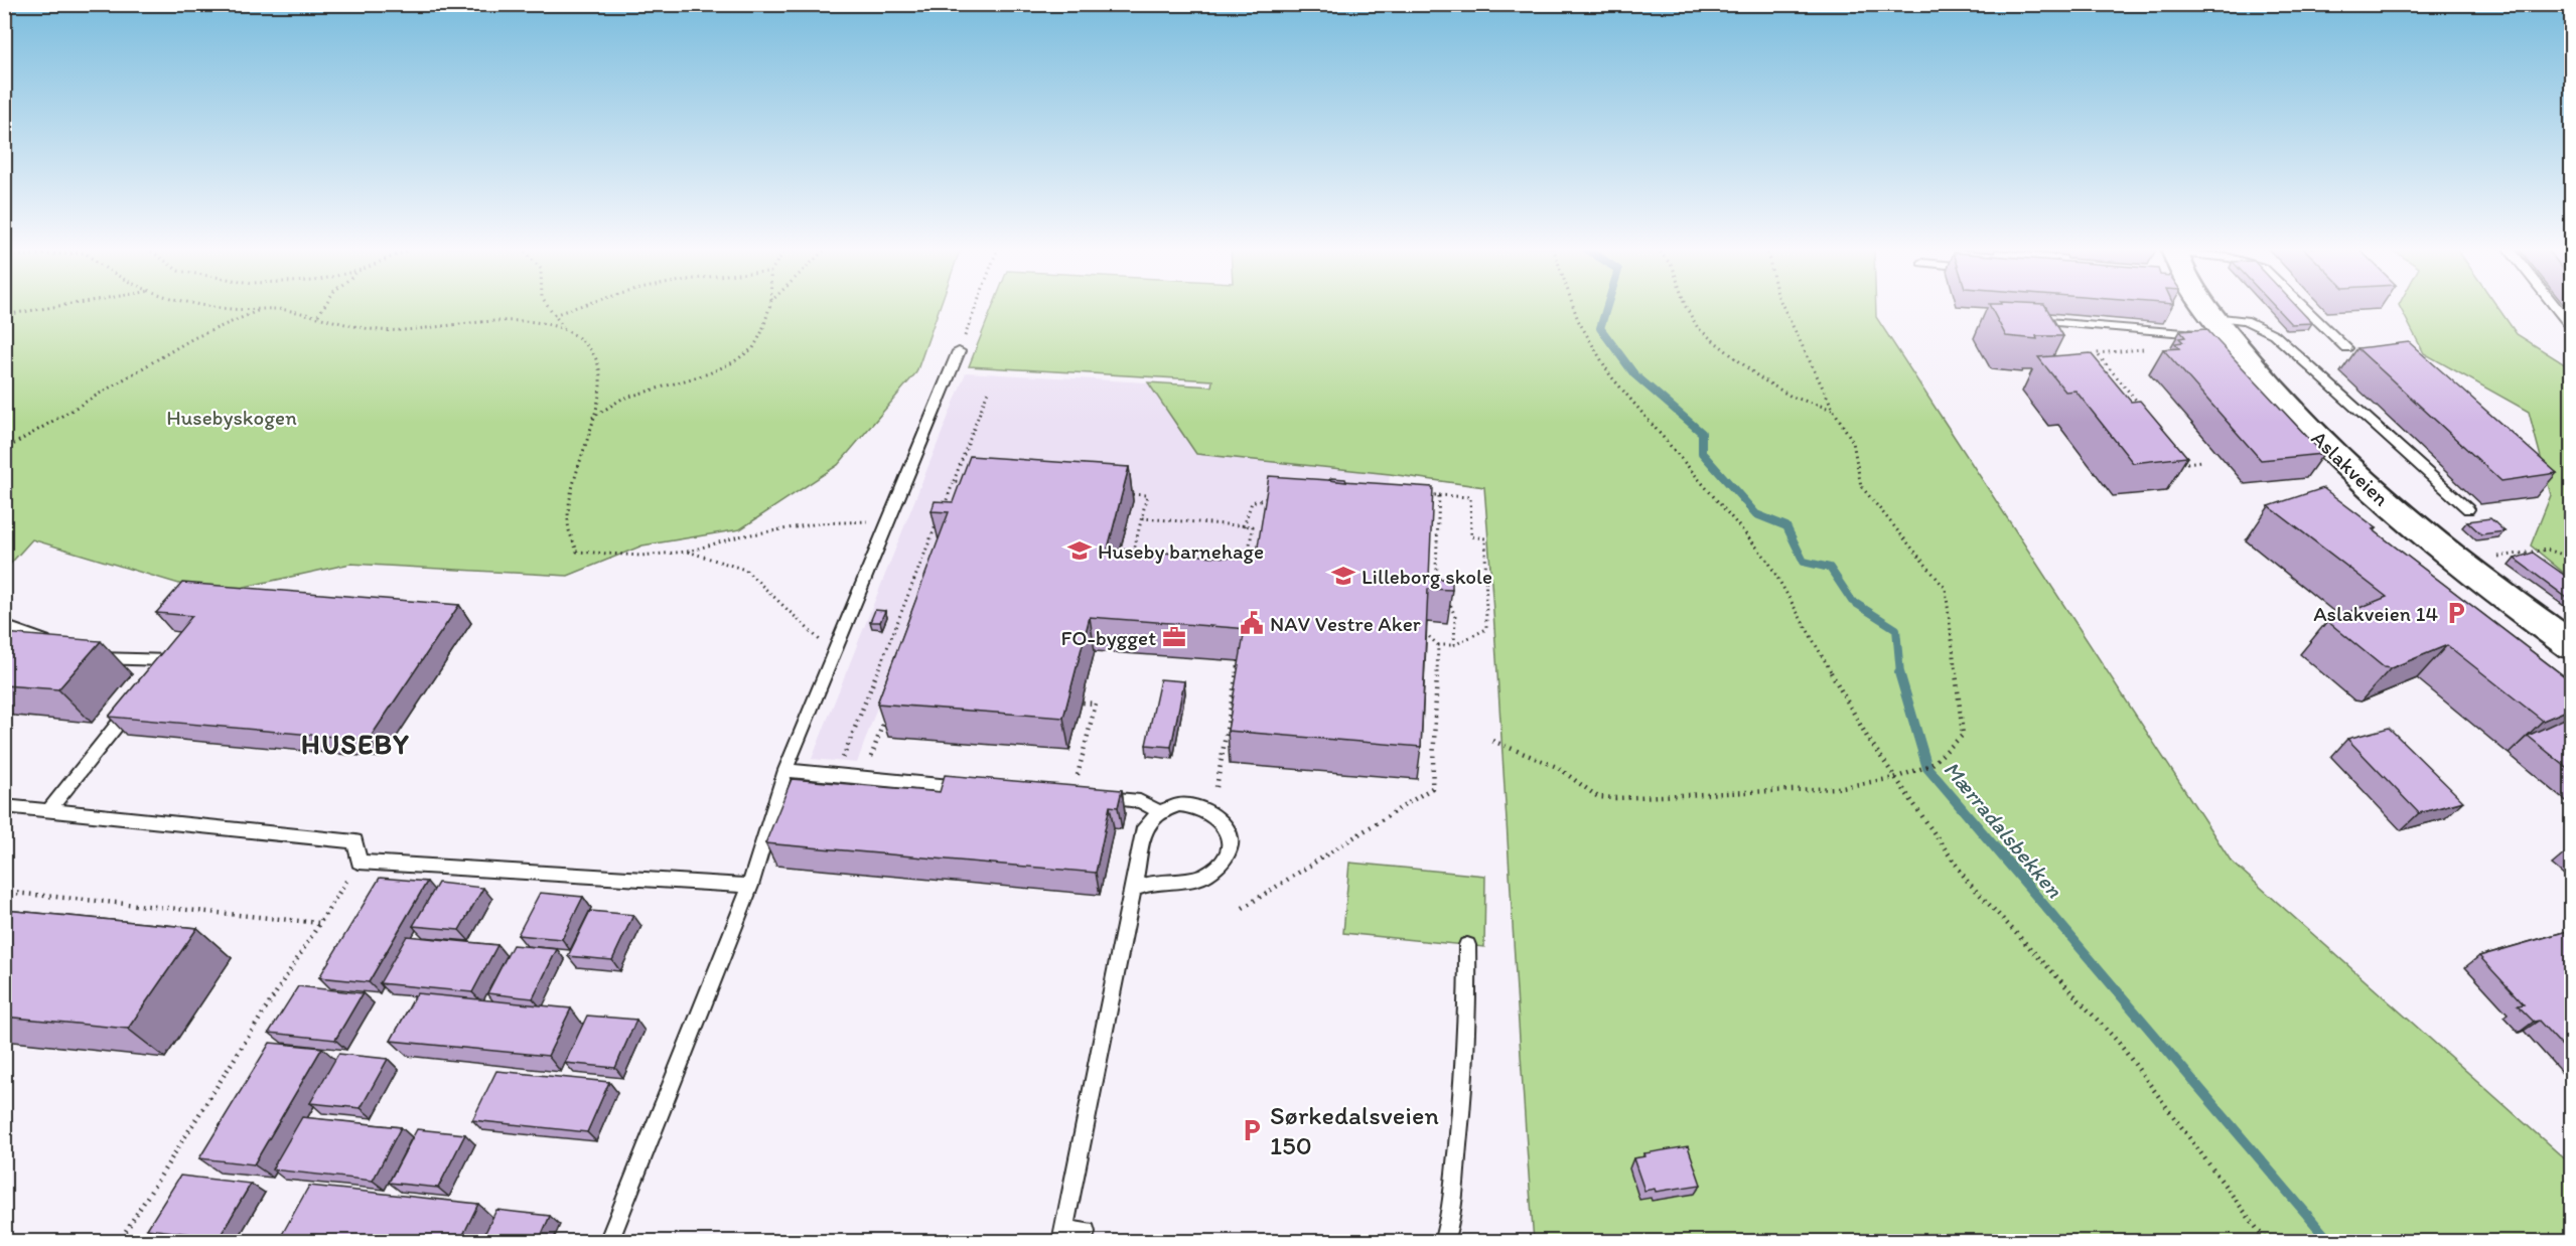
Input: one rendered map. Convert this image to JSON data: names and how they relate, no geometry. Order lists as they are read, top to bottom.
{
  "streets": {
    "street": ["Aslakveien"]
  },
  "districts": ["HUSEBY"],
  "water": ["Mærradalsbekken"],
  "parks": ["Husebyskogen"],
  "places": {
    "school or university": ["Huseby barnehage", "Lilleborg skole"],
    "parking": ["Aslakveien 14", "Sørkedalsveien 150"],
    "public building": ["NAV Vestre Aker"],
    "office": ["FO-bygget"]
  }
}
